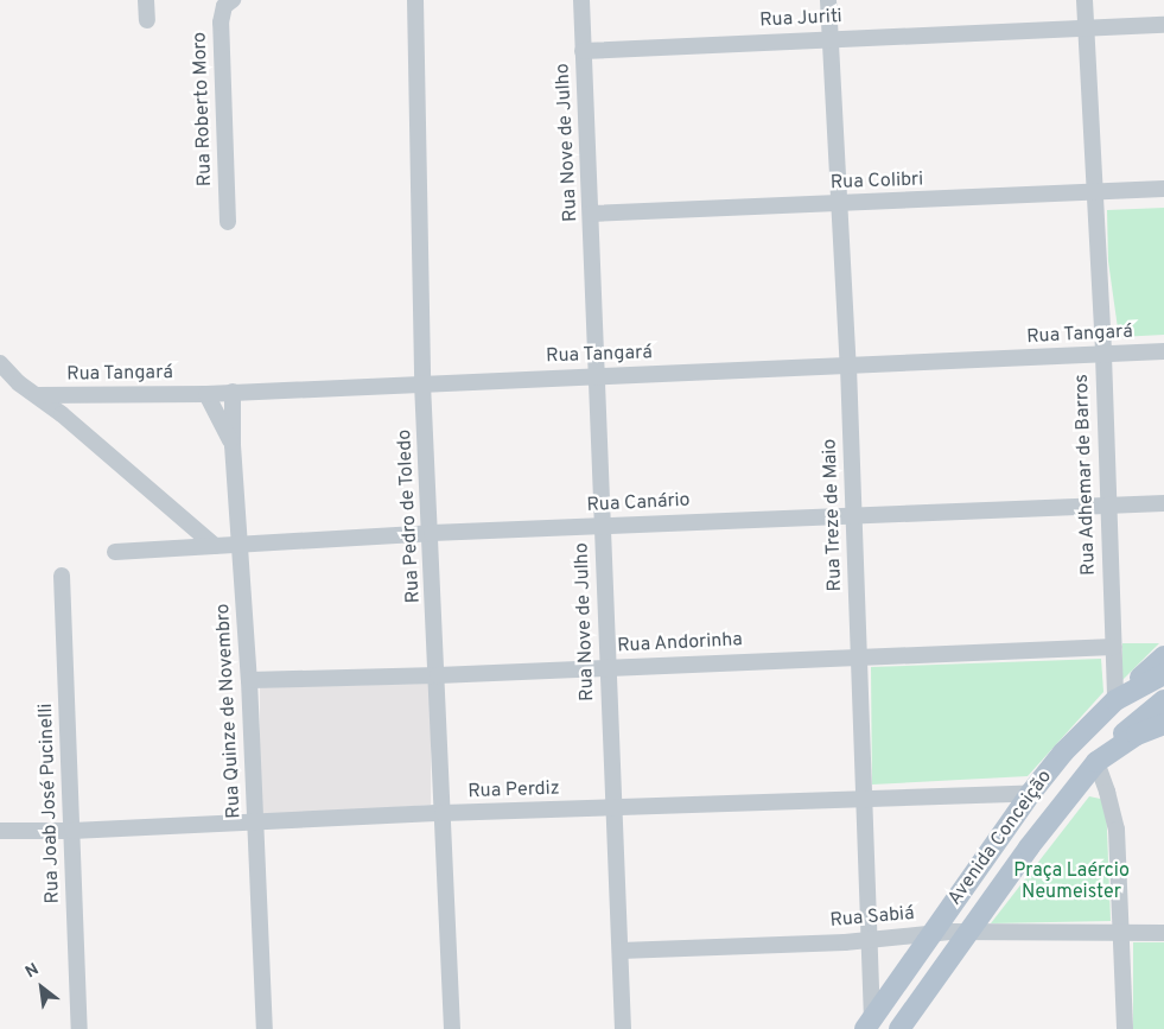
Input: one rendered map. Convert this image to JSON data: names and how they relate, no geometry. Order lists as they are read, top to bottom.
{
  "streets": {
    "main road": ["Avenida Conceição"],
    "street": [
      "Rua Juriti",
      "Rua Roberto Moro",
      "Rua Nove de Julho",
      "Rua Colibri",
      "Rua Tangará",
      "Rua Adhemar de Barros",
      "Rua Canário",
      "Rua Treze de Maio",
      "Rua Pedro de Toledo",
      "Rua Andorinha",
      "Rua Quinze de Novembro",
      "Rua Perdiz",
      "Rua Joab José Pucinelli",
      "Rua Sabiá"
    ]
  },
  "crossings": [
    ["Rua Juriti", "Rua Nove de Julho"],
    ["Rua Juriti", "Rua Adhemar de Barros"],
    ["Rua Juriti", "Rua Treze de Maio"],
    ["Rua Nove de Julho", "Rua Colibri"],
    ["Rua Nove de Julho", "Rua Tangará"],
    ["Rua Nove de Julho", "Rua Canário"],
    ["Rua Nove de Julho", "Rua Andorinha"],
    ["Rua Nove de Julho", "Rua Perdiz"],
    ["Rua Nove de Julho", "Rua Sabiá"],
    ["Rua Colibri", "Rua Adhemar de Barros"],
    ["Rua Colibri", "Rua Treze de Maio"],
    ["Rua Tangará", "Rua Adhemar de Barros"],
    ["Rua Tangará", "Rua Treze de Maio"],
    ["Rua Tangará", "Rua Pedro de Toledo"],
    ["Rua Tangará", "Rua Quinze de Novembro"],
    ["Rua Adhemar de Barros", "Rua Canário"],
    ["Rua Adhemar de Barros", "Rua Andorinha"],
    ["Rua Adhemar de Barros", "Avenida Conceição"],
    ["Rua Canário", "Rua Treze de Maio"],
    ["Rua Canário", "Rua Pedro de Toledo"],
    ["Rua Canário", "Rua Quinze de Novembro"],
    ["Rua Treze de Maio", "Rua Andorinha"],
    ["Rua Treze de Maio", "Rua Perdiz"],
    ["Rua Treze de Maio", "Avenida Conceição"],
    ["Rua Treze de Maio", "Rua Sabiá"],
    ["Rua Pedro de Toledo", "Rua Andorinha"],
    ["Rua Pedro de Toledo", "Rua Perdiz"],
    ["Rua Andorinha", "Rua Quinze de Novembro"],
    ["Rua Quinze de Novembro", "Rua Perdiz"],
    ["Rua Perdiz", "Rua Joab José Pucinelli"],
    ["Rua Perdiz", "Avenida Conceição"],
    ["Avenida Conceição", "Rua Sabiá"]
  ],
  "parks": ["Praça Laércio Neumeister"],
  "north": "top left"
}
